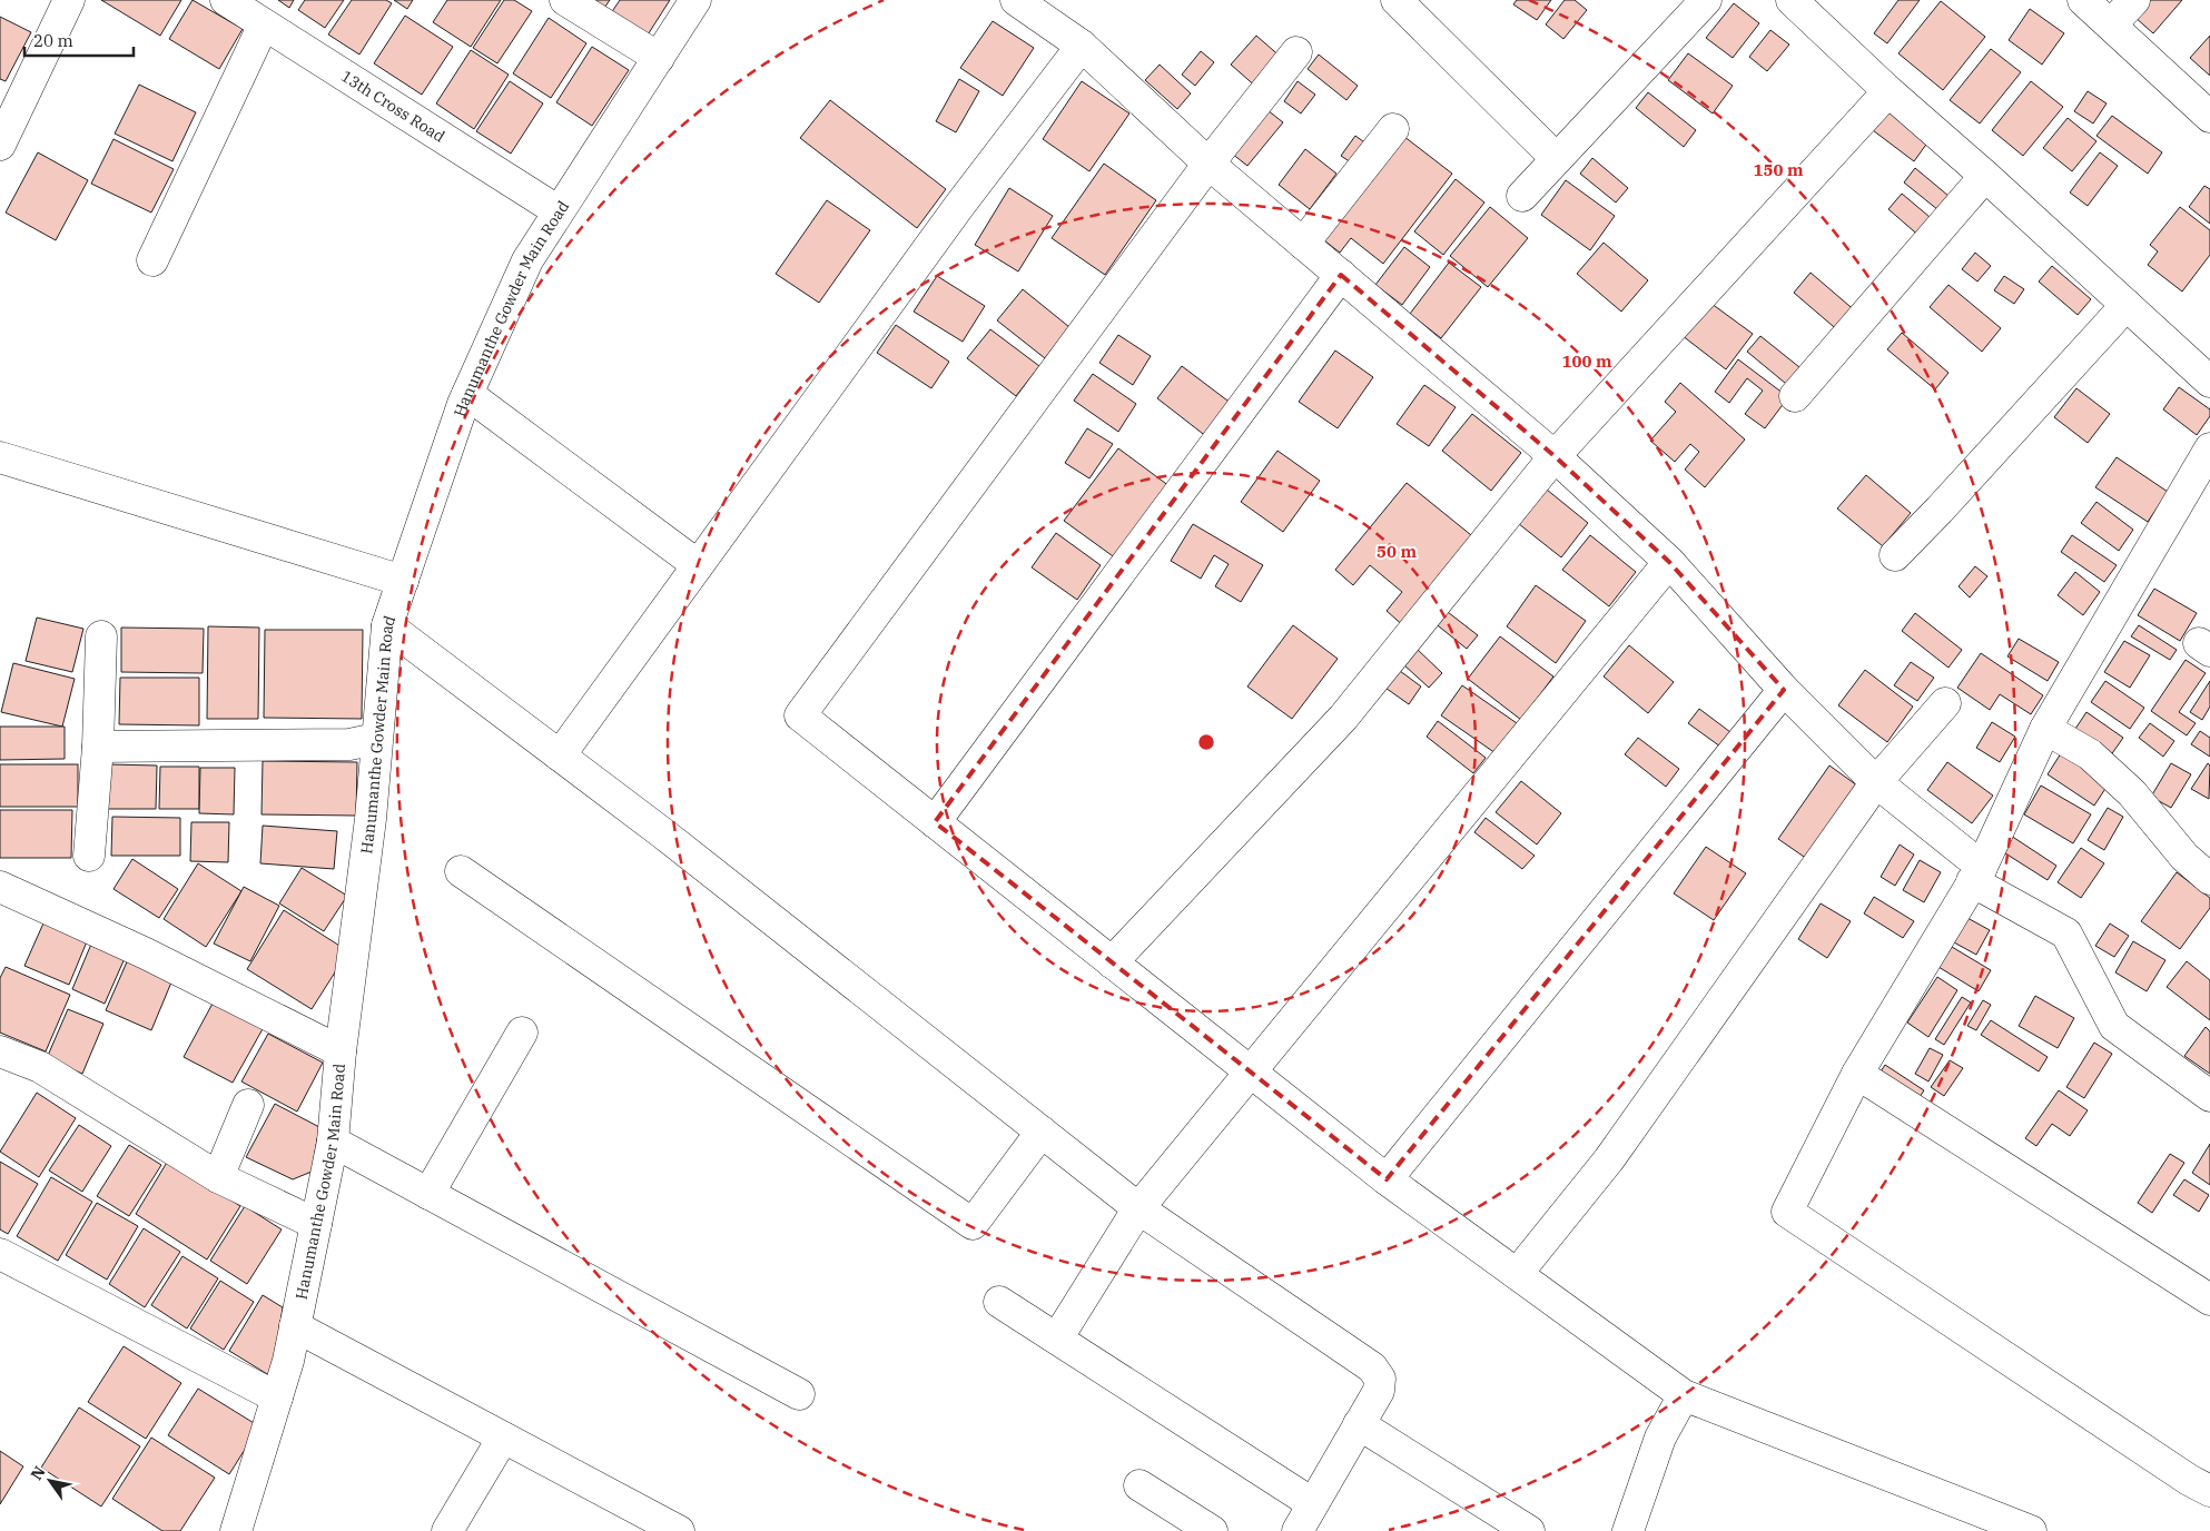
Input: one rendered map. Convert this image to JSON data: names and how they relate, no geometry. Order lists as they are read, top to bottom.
{
  "streets": {
    "street": ["13th Cross Road", "Hanumanthe Gowder Main Road"]
  },
  "crossings": [
    ["13th Cross Road", "Hanumanthe Gowder Main Road"]
  ],
  "scale_bar": "20 m",
  "north": "top left",
  "rings": ["150 m", "100 m", "50 m"]
}
